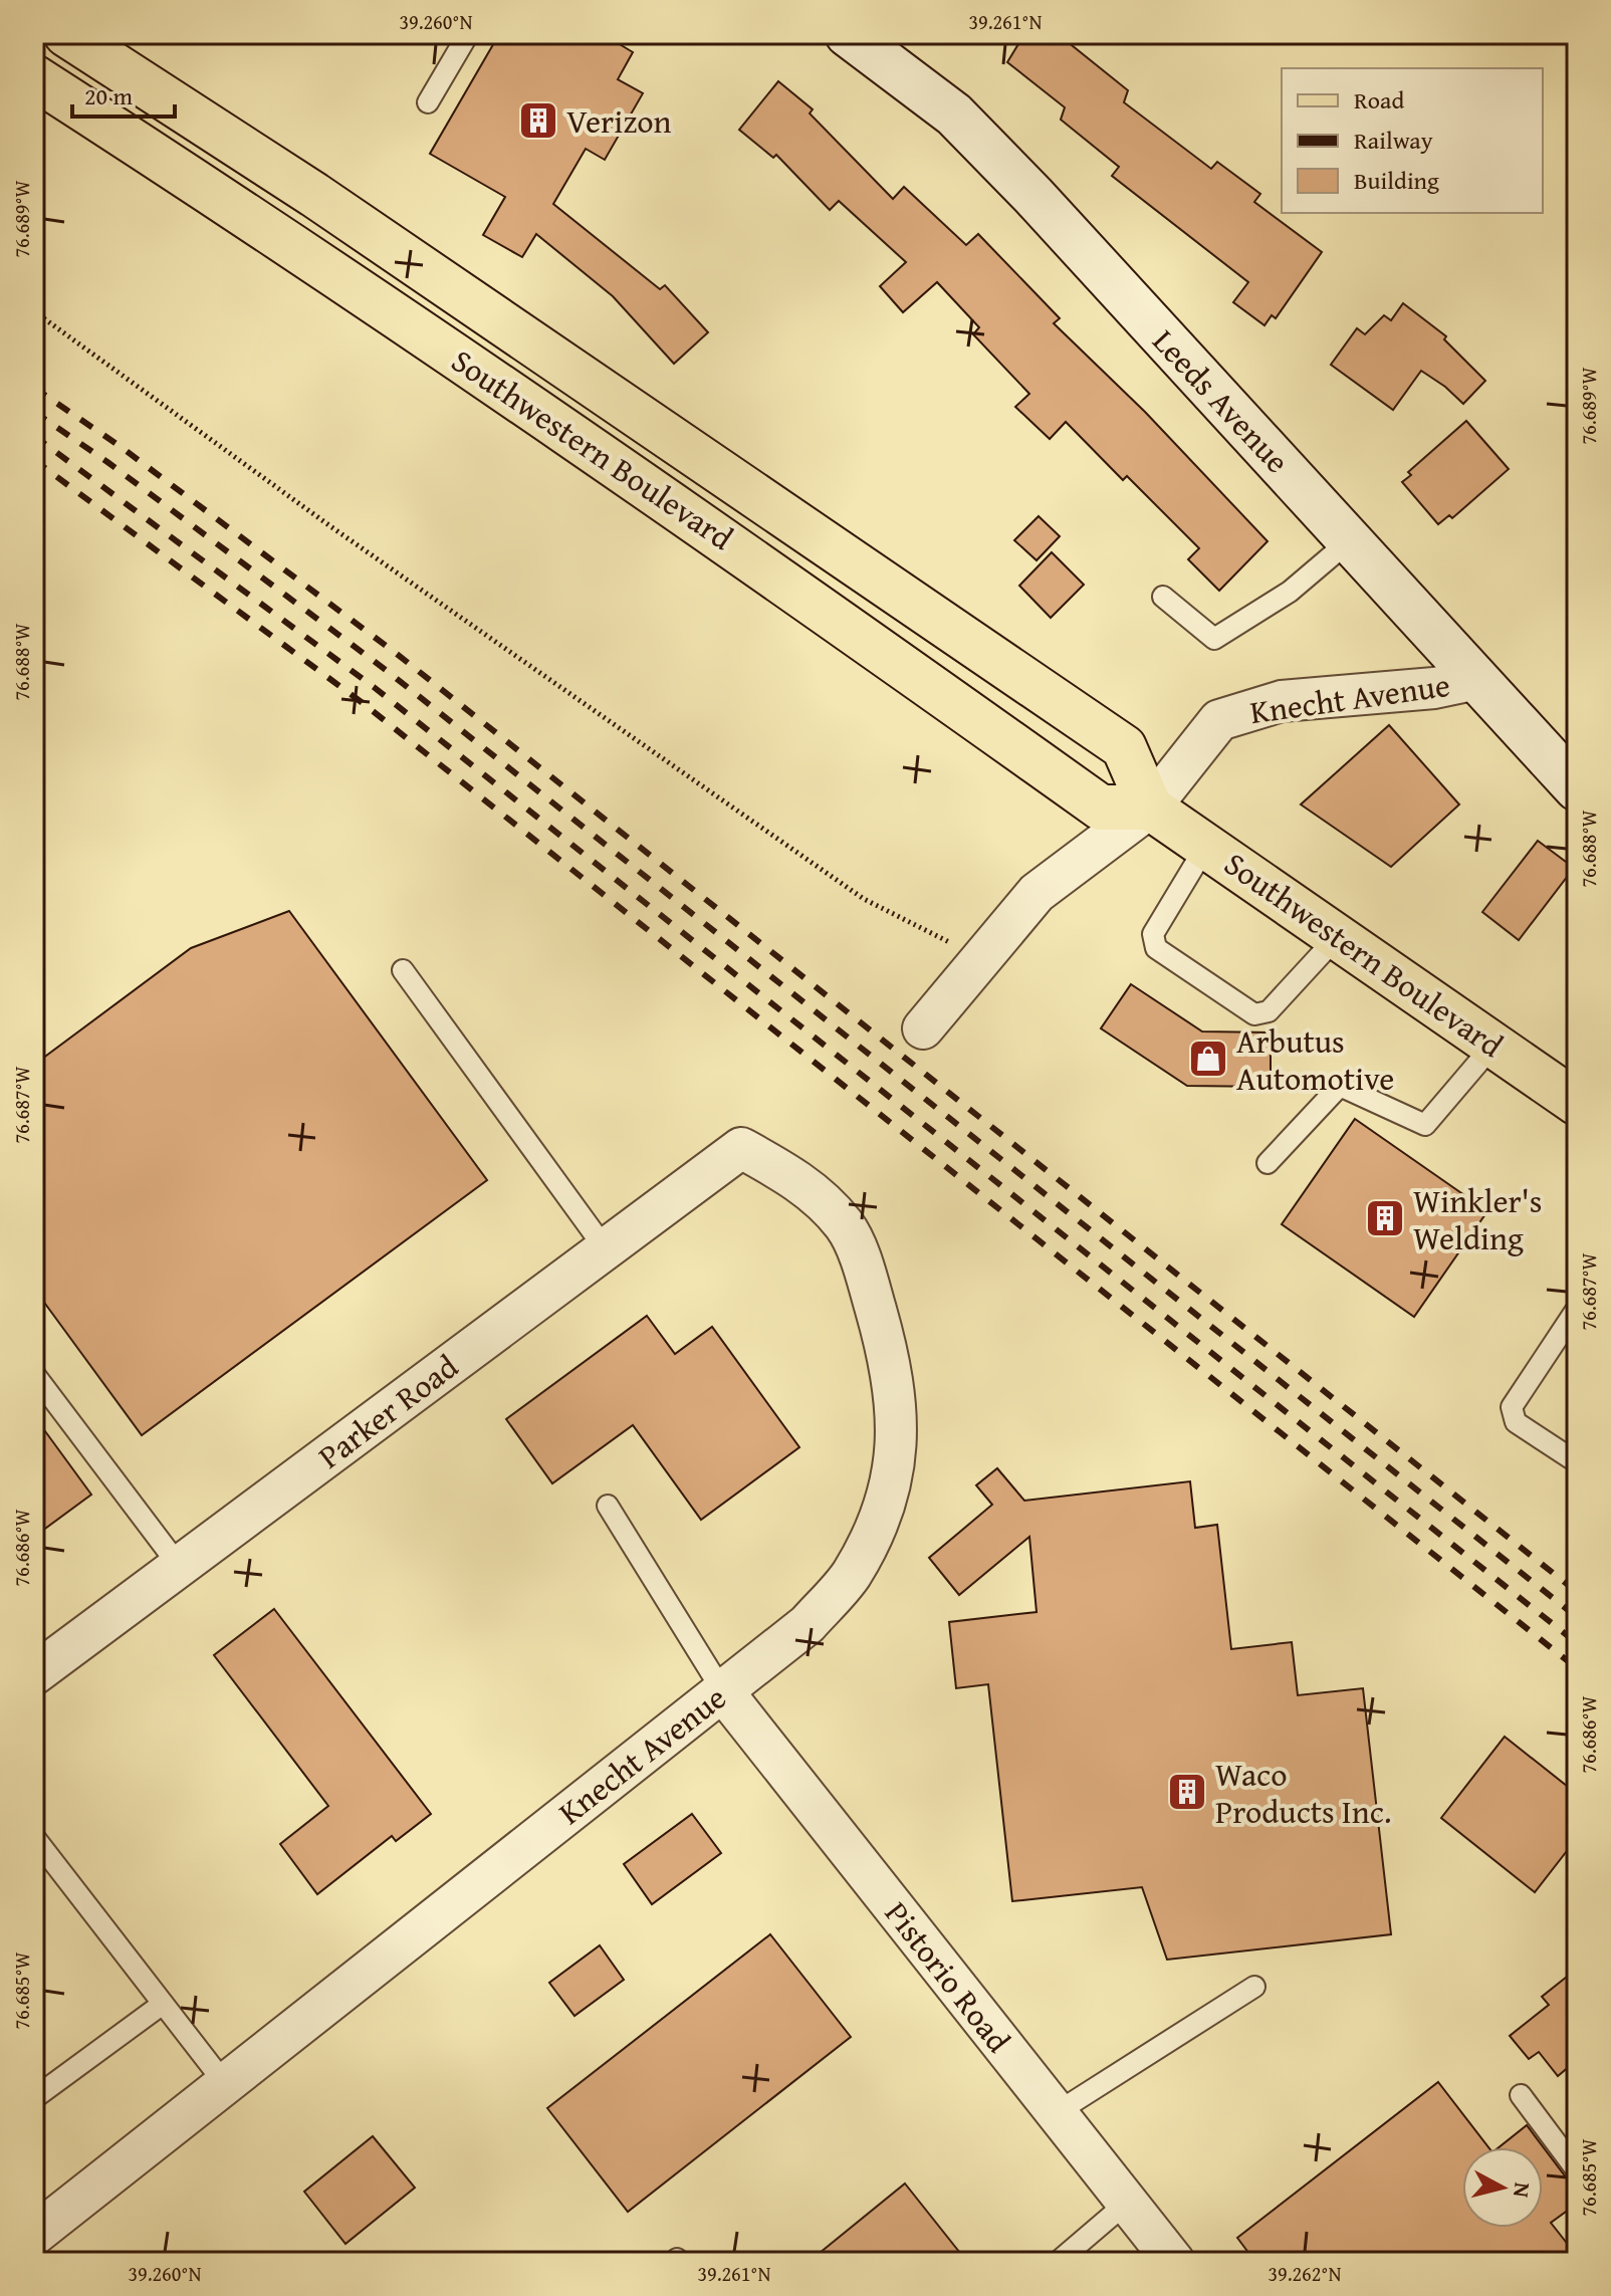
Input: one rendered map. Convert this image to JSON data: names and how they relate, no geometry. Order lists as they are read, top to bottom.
{
  "streets": {
    "main road": ["Southwestern Boulevard"],
    "street": [
      "Leeds Avenue",
      "Knecht Avenue",
      "Parker Road",
      "Pistorio Road"
    ]
  },
  "crossings": [
    ["Leeds Avenue", "Knecht Avenue"],
    ["Southwestern Boulevard", "Knecht Avenue"],
    ["Knecht Avenue", "Parker Road"],
    ["Knecht Avenue", "Pistorio Road"]
  ],
  "places": {
    "building": ["Verizon", "Winkler's Welding", "Waco Products Inc."],
    "shop": ["Arbutus Automotive"]
  },
  "legend": ["Road", "Railway", "Building"],
  "scale_bar": "20 m",
  "north": "right",
  "coordinates": [
    "39.260°N",
    "39.261°N",
    "76.689°W",
    "76.688°W",
    "76.687°W",
    "76.686°W",
    "76.685°W",
    "39.262°N"
  ]
}
